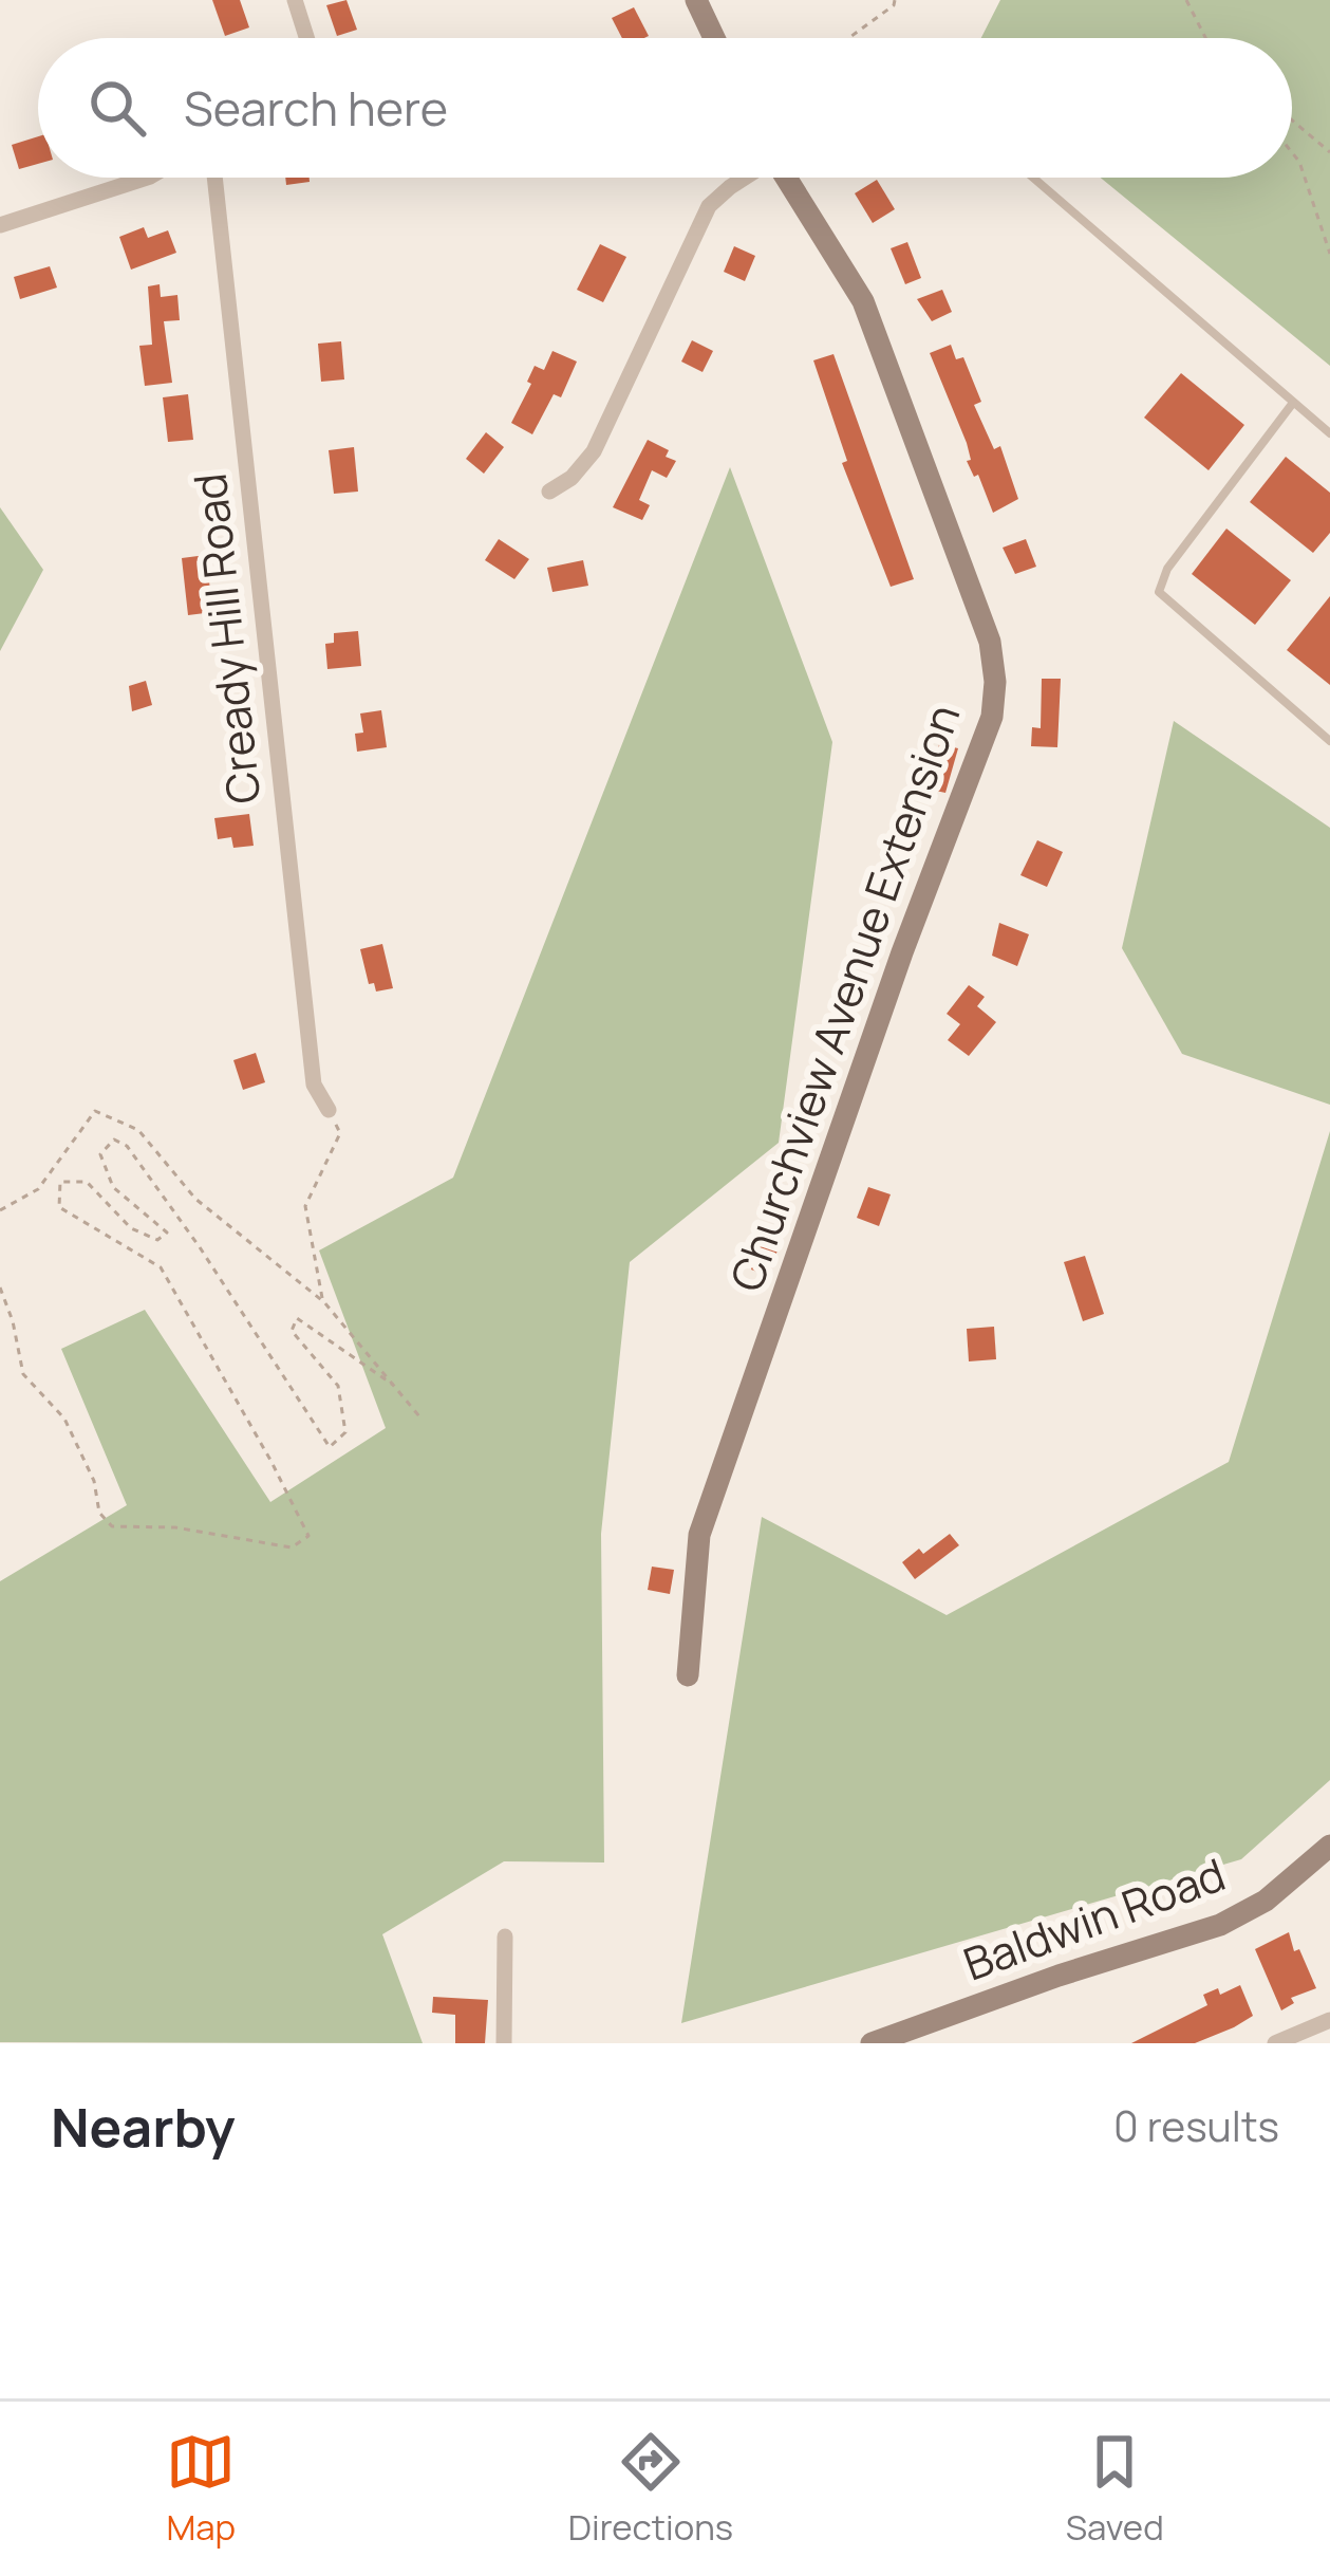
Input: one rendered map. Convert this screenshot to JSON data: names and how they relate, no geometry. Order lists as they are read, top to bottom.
{
  "streets": {
    "street": ["Cready Hill Road", "Churchview Avenue Extension", "Baldwin Road"]
  },
  "page": {
    "search": "Search here",
    "heading": ["Nearby", "0 results"],
    "nav": ["Map", "Directions", "Saved"]
  }
}
